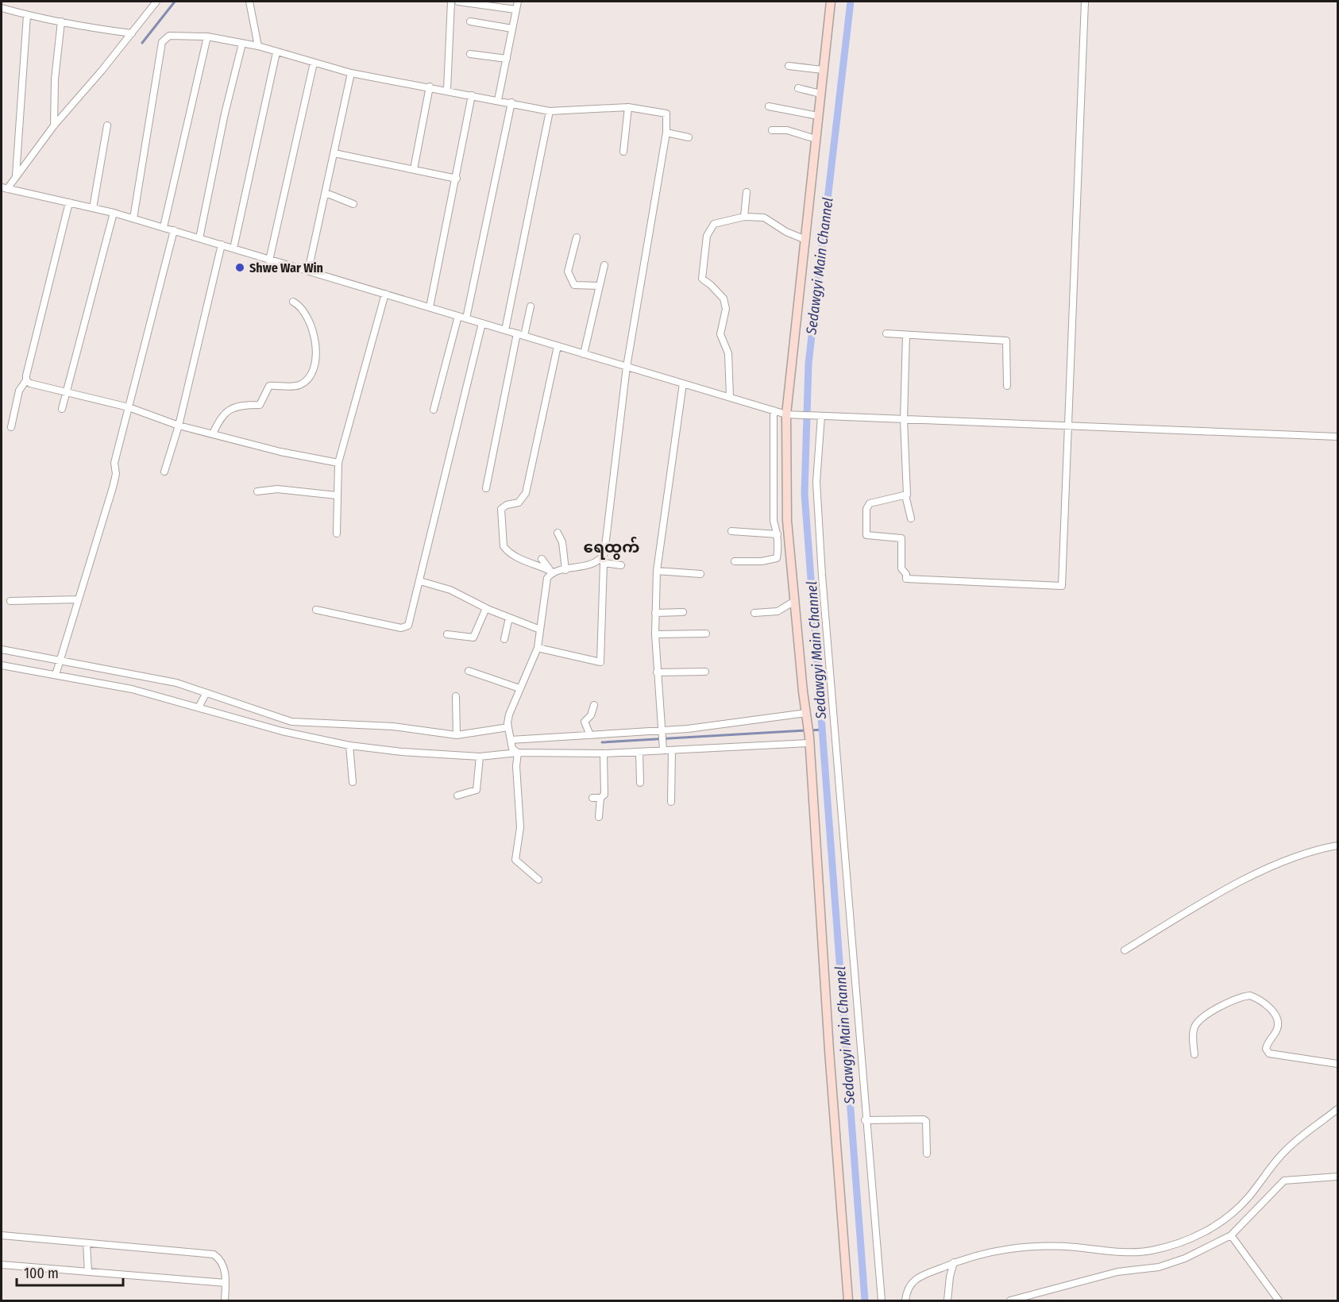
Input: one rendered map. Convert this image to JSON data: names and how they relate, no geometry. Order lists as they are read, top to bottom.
{
  "districts": ["ရေထွက်"],
  "water": ["Sedawgyi Main Channel"],
  "places": ["Shwe War Win"],
  "scale_bar": "100 m"
}
